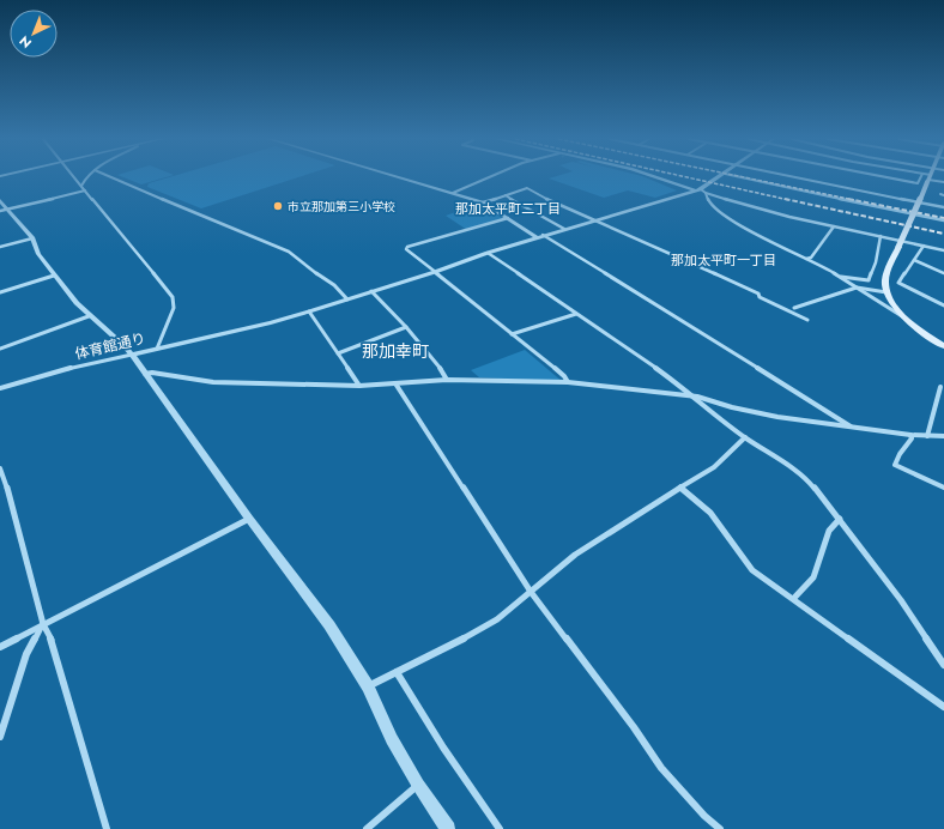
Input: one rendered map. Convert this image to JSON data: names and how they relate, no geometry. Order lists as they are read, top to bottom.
{
  "streets": {
    "street": ["体育館通り"]
  },
  "districts": ["那加太平町二丁目", "那加太平町一丁目", "那加幸町"],
  "places": ["市立那加第三小学校"],
  "north": "bottom left"
}
